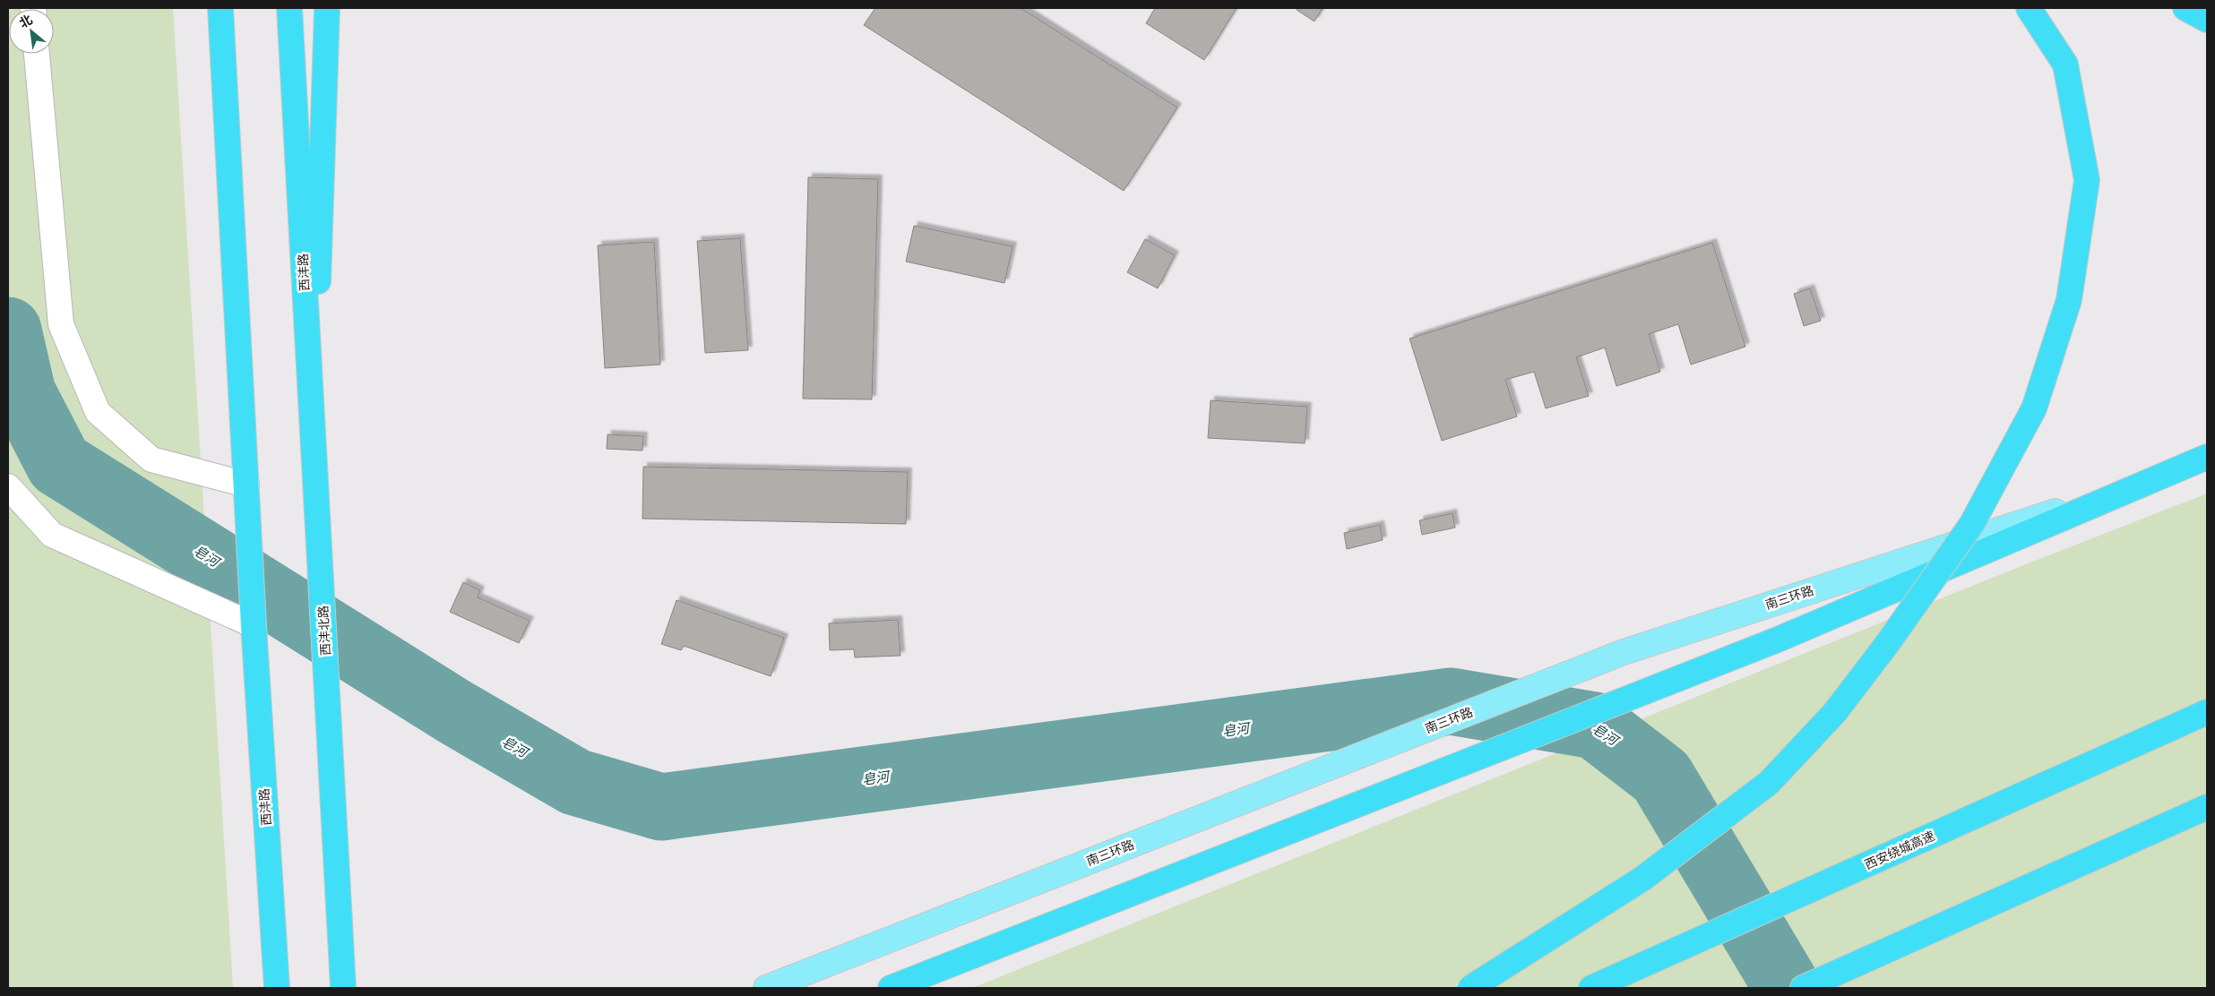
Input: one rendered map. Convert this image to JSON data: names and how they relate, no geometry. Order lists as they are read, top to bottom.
{
  "streets": {
    "highway": [
      "西沣路",
      "南三环路",
      "西沣北路",
      "西安绕城高速"
    ]
  },
  "crossings": [
    ["西沣路", "西沣北路"]
  ],
  "water": ["皂河"],
  "north": "top left"
}
